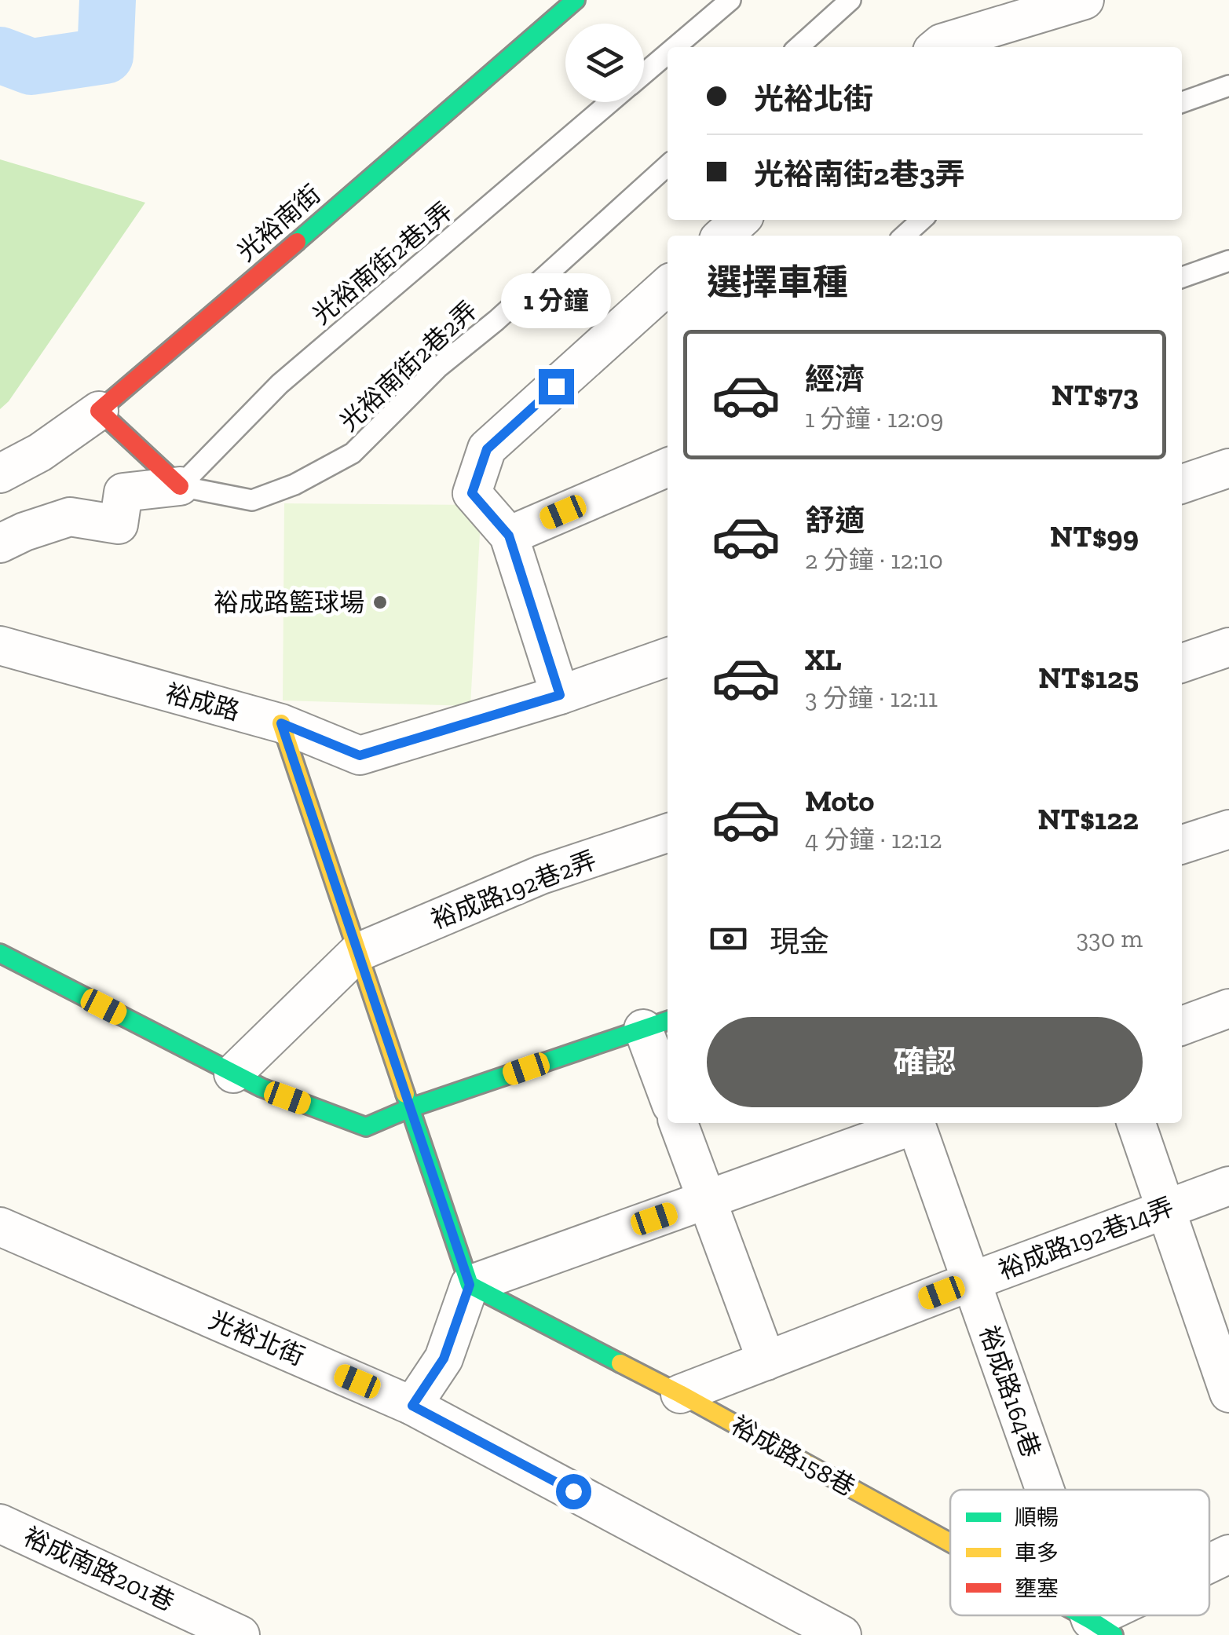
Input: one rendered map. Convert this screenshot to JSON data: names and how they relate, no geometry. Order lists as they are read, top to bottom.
{
  "streets": {
    "street": [
      "光裕南街",
      "裕成路",
      "裕成路192巷2弄",
      "裕成路192巷14弄",
      "光裕北街",
      "裕成路164巷",
      "裕成路158巷",
      "裕成南路201巷"
    ],
    "lane": ["光裕南街2巷1弄", "光裕南街2巷2弄"]
  },
  "crossings": [
    ["光裕南街2巷1弄", "光裕南街2巷2弄"],
    ["裕成路192巷14弄", "裕成路164巷"],
    ["裕成路192巷14弄", "裕成路158巷"]
  ],
  "places": ["裕成路籃球場"],
  "legend": ["順暢", "車多", "壅塞"],
  "page": {
    "banner": ["光裕北街", "光裕南街2巷3弄"],
    "heading": "選擇車種",
    "bubble": "1 分鐘",
    "list": [
      {
        "name": "經濟",
        "note": "1 分鐘 · 12:09",
        "value": "NT$73"
      },
      {
        "name": "舒適",
        "note": "2 分鐘 · 12:10",
        "value": "NT$99"
      },
      {
        "name": "XL",
        "note": "3 分鐘 · 12:11",
        "value": "NT$125"
      },
      {
        "name": "Moto",
        "note": "4 分鐘 · 12:12",
        "value": "NT$122"
      }
    ],
    "pay": ["現金", "330 m"],
    "buttons": "確認"
  }
}
